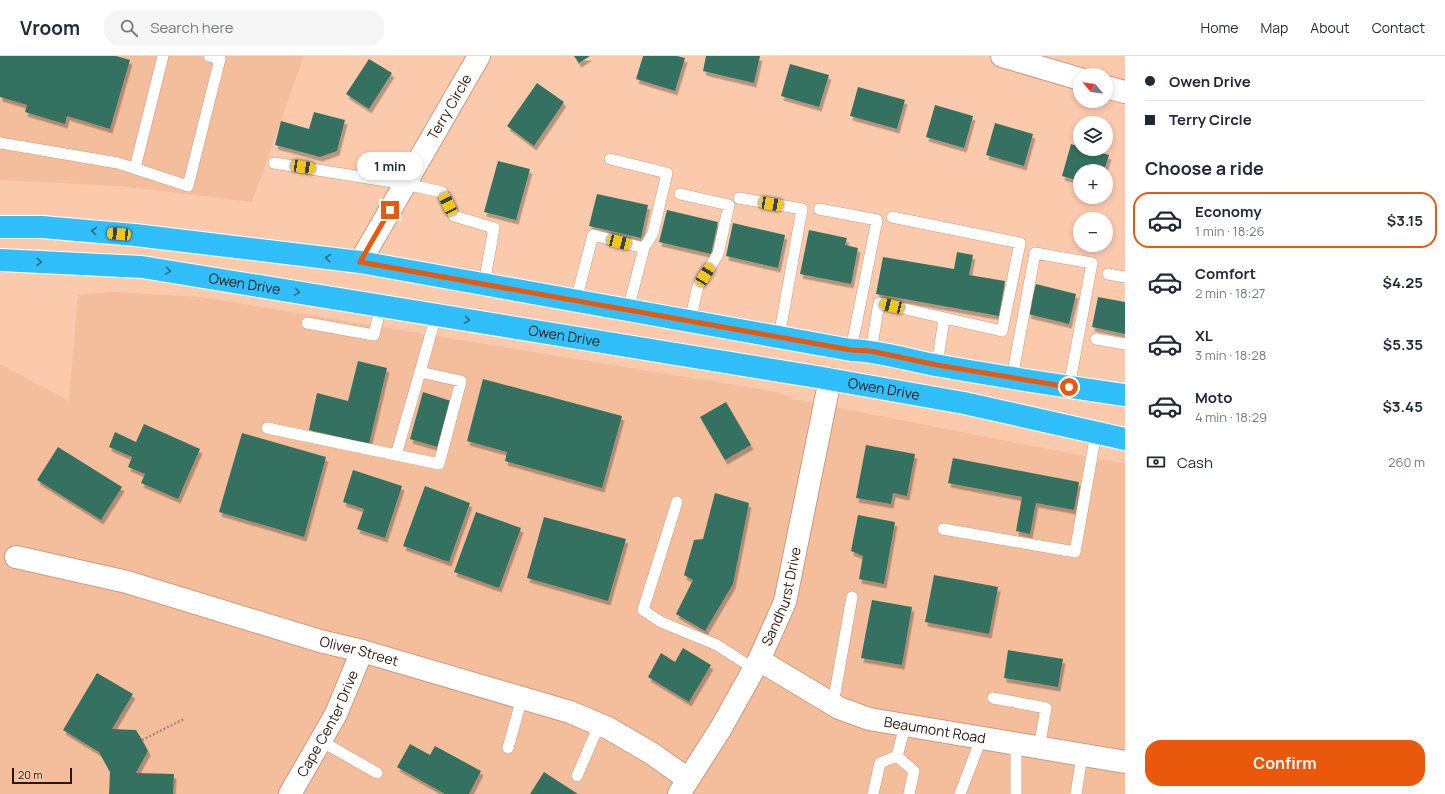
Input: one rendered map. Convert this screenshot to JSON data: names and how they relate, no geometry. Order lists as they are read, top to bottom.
{
  "streets": {
    "highway": ["Owen Drive"],
    "street": [
      "Terry Circle",
      "Sandhurst Drive",
      "Oliver Street",
      "Cape Center Drive",
      "Beaumont Road"
    ]
  },
  "crossings": [
    ["Owen Drive", "Sandhurst Drive"],
    ["Sandhurst Drive", "Oliver Street"],
    ["Sandhurst Drive", "Beaumont Road"],
    ["Oliver Street", "Cape Center Drive"]
  ],
  "scale_bar": "20 m",
  "north": "top left",
  "page": {
    "header": "Vroom",
    "search": "Search here",
    "nav": [
      "Home",
      "Map",
      "About",
      "Contact"
    ],
    "banner": ["Owen Drive", "Terry Circle"],
    "map_buttons": ["+", "−"],
    "heading": "Choose a ride",
    "bubble": "1 min",
    "list": [
      {
        "name": "Economy",
        "note": "1 min · 18:26",
        "value": "$3.15"
      },
      {
        "name": "Comfort",
        "note": "2 min · 18:27",
        "value": "$4.25"
      },
      {
        "name": "XL",
        "note": "3 min · 18:28",
        "value": "$5.35"
      },
      {
        "name": "Moto",
        "note": "4 min · 18:29",
        "value": "$3.45"
      }
    ],
    "pay": ["Cash", "260 m"],
    "buttons": "Confirm",
    "scale": "20 m"
  }
}
